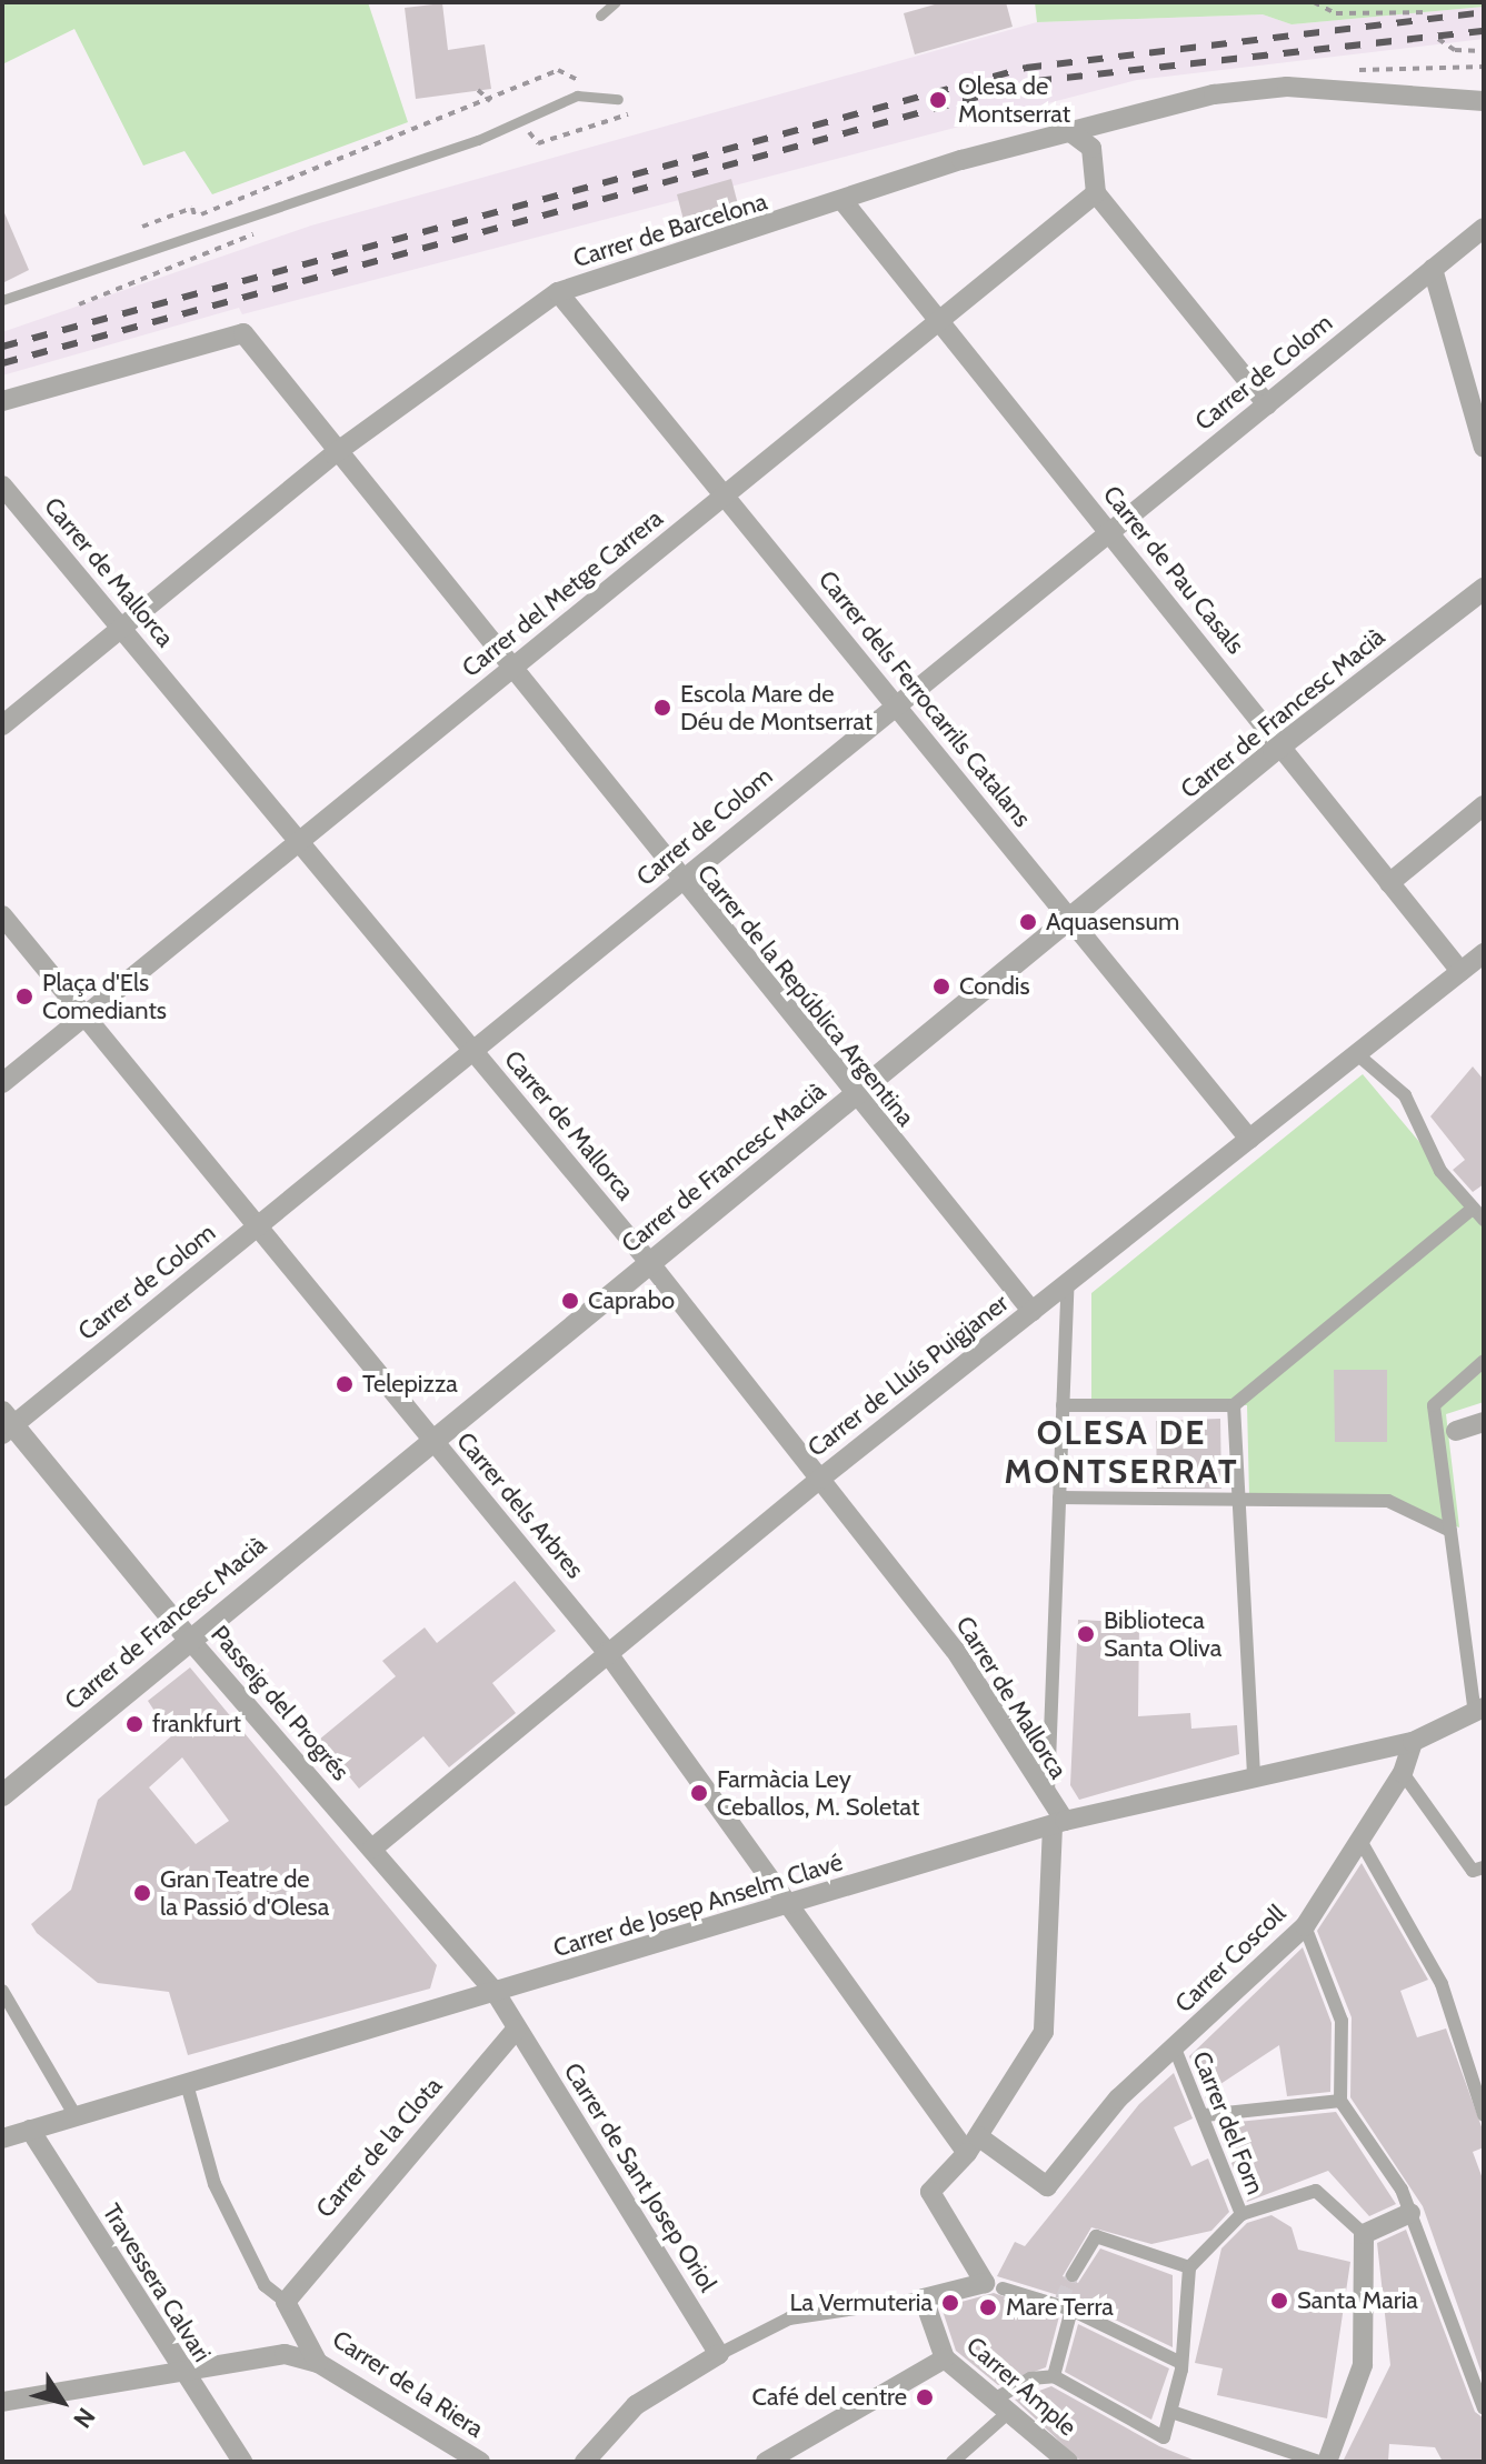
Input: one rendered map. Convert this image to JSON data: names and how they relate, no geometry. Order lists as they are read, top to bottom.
{
  "streets": {
    "street": [
      "Carrer de Barcelona",
      "Carrer de Colom",
      "Carrer de Pau Casals",
      "Carrer de Mallorca",
      "Carrer del Metge Carrera",
      "Carrer dels Ferrocarrils Catalans",
      "Carrer de Francesc Macià",
      "Carrer de la República Argentina",
      "Carrer de Lluís Puigjaner",
      "Carrer dels Arbres",
      "Passeig del Progrés",
      "Carrer de Josep Anselm Clavé",
      "Carrer Coscoll",
      "Carrer del Forn",
      "Carrer de la Clota",
      "Carrer de Sant Josep Oriol",
      "Travessera Calvari",
      "Carrer de la Riera",
      "Carrer Ample"
    ]
  },
  "crossings": [
    ["Carrer de Barcelona", "Carrer de Pau Casals"],
    ["Carrer de Barcelona", "Carrer de Mallorca"],
    ["Carrer de Barcelona", "Carrer dels Ferrocarrils Catalans"],
    ["Carrer de Barcelona", "Carrer de la República Argentina"],
    ["Carrer de Colom", "Carrer de Pau Casals"],
    ["Carrer de Colom", "Carrer de Mallorca"],
    ["Carrer de Colom", "Carrer dels Ferrocarrils Catalans"],
    ["Carrer de Colom", "Carrer de la República Argentina"],
    ["Carrer de Colom", "Carrer dels Arbres"],
    ["Carrer de Colom", "Passeig del Progrés"],
    ["Carrer de Pau Casals", "Carrer del Metge Carrera"],
    ["Carrer de Pau Casals", "Carrer de Francesc Macià"],
    ["Carrer de Pau Casals", "Carrer de Lluís Puigjaner"],
    ["Carrer de Mallorca", "Carrer del Metge Carrera"],
    ["Carrer de Mallorca", "Carrer de Francesc Macià"],
    ["Carrer de Mallorca", "Carrer de Lluís Puigjaner"],
    ["Carrer de Mallorca", "Carrer de Josep Anselm Clavé"],
    ["Carrer del Metge Carrera", "Carrer dels Ferrocarrils Catalans"],
    ["Carrer del Metge Carrera", "Carrer de la República Argentina"],
    ["Carrer del Metge Carrera", "Carrer dels Arbres"],
    ["Carrer dels Ferrocarrils Catalans", "Carrer de Francesc Macià"],
    ["Carrer dels Ferrocarrils Catalans", "Carrer de Lluís Puigjaner"],
    ["Carrer de Francesc Macià", "Carrer de la República Argentina"],
    ["Carrer de Francesc Macià", "Carrer dels Arbres"],
    ["Carrer de Francesc Macià", "Passeig del Progrés"],
    ["Carrer de la República Argentina", "Carrer de Lluís Puigjaner"],
    ["Carrer de Lluís Puigjaner", "Carrer dels Arbres"],
    ["Carrer de Lluís Puigjaner", "Passeig del Progrés"],
    ["Carrer dels Arbres", "Carrer de Josep Anselm Clavé"],
    ["Carrer dels Arbres", "Carrer Coscoll"],
    ["Passeig del Progrés", "Carrer de Josep Anselm Clavé"],
    ["Passeig del Progrés", "Carrer de la Clota"],
    ["Passeig del Progrés", "Carrer de Sant Josep Oriol"],
    ["Carrer de Josep Anselm Clavé", "Carrer Coscoll"],
    ["Carrer de Josep Anselm Clavé", "Travessera Calvari"],
    ["Carrer Coscoll", "Carrer del Forn"],
    ["Carrer de la Clota", "Carrer de Sant Josep Oriol"],
    ["Carrer de la Clota", "Carrer de la Riera"]
  ],
  "districts": ["OLESA DE MONTSERRAT"],
  "places": [
    "Olesa de Montserrat",
    "Escola Mare de Déu de Montserrat",
    "Aquasensum",
    "Condis",
    "Plaça d'Els Comediants",
    "Caprabo",
    "Telepizza",
    "Biblioteca Santa Oliva",
    "frankfurt",
    "Farmàcia Ley Ceballos, M. Soletat",
    "Gran Teatre de la Passió d'Olesa",
    "Santa Maria",
    "La Vermuteria",
    "Mare Terra",
    "Café del centre"
  ],
  "north": "bottom right"
}
